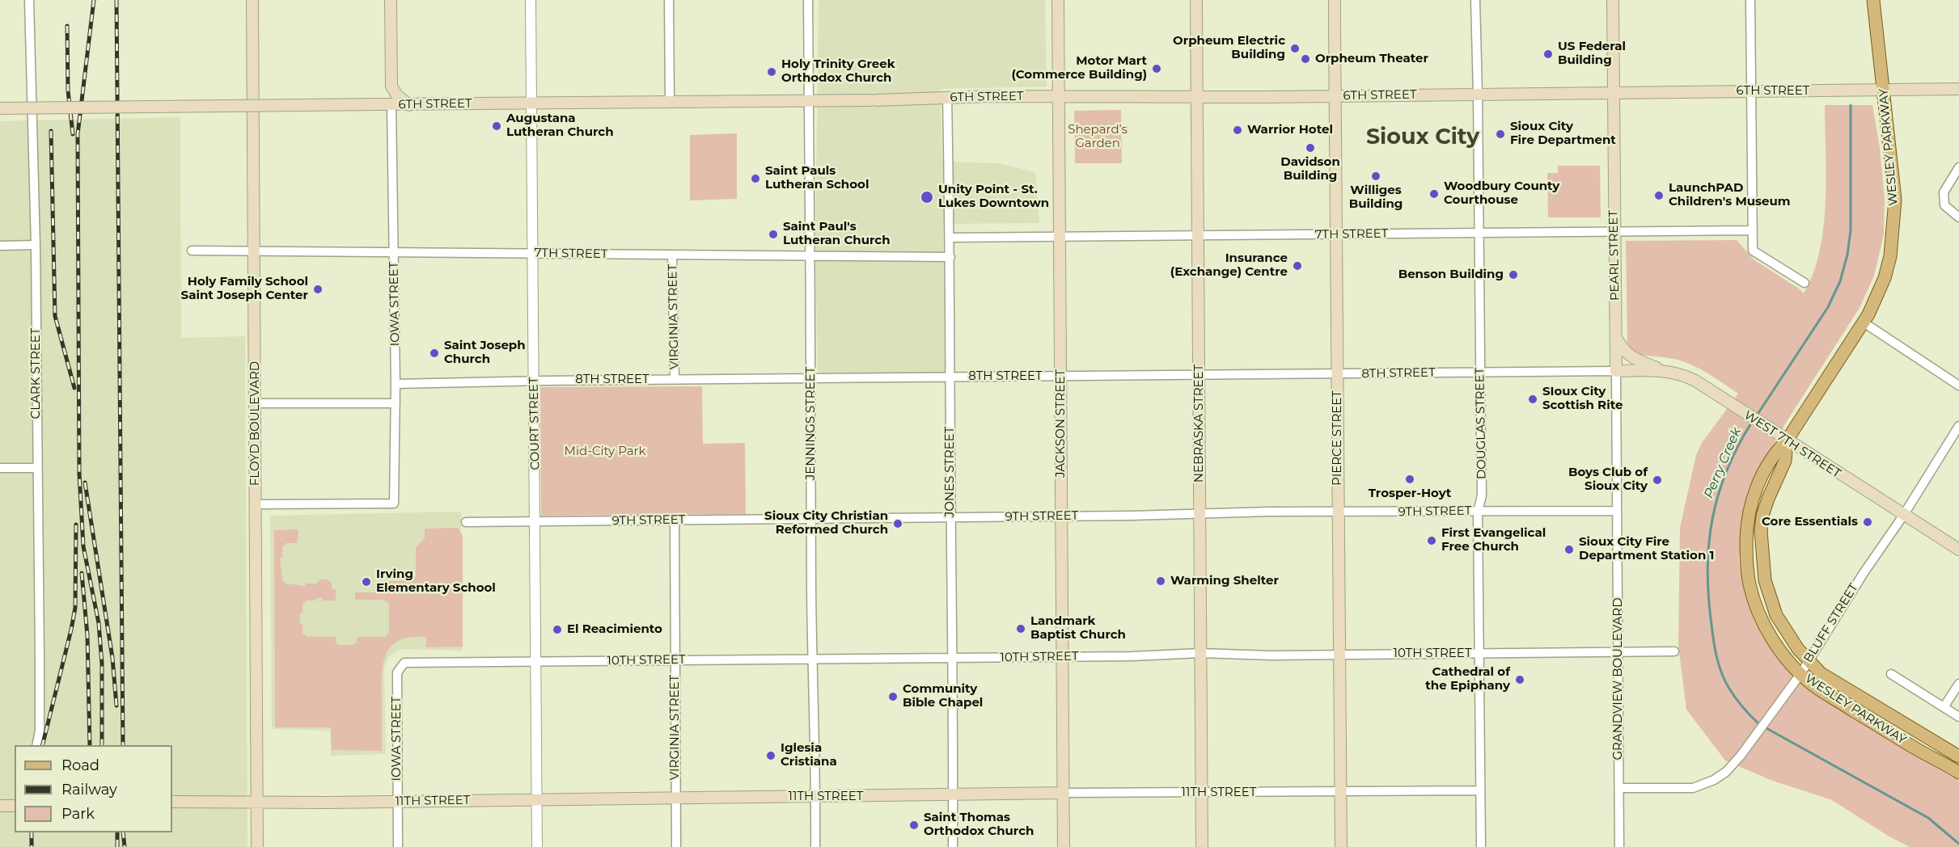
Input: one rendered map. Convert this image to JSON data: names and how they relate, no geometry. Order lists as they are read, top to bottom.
{
  "streets": {
    "main road": [
      "6TH STREET",
      "WESLEY PARKWAY",
      "PEARL STREET",
      "FLOYD BOULEVARD",
      "JACKSON STREET",
      "NEBRASKA STREET",
      "PIERCE STREET",
      "WEST 7TH STREET",
      "11TH STREET"
    ],
    "street": [
      "7TH STREET",
      "IOWA STREET",
      "VIRGINIA STREET",
      "CLARK STREET",
      "8TH STREET",
      "COURT STREET",
      "JENNINGS STREET",
      "DOUGLAS STREET",
      "JONES STREET",
      "9TH STREET",
      "BLUFF STREET",
      "10TH STREET",
      "GRANDVIEW BOULEVARD"
    ]
  },
  "crossings": [
    ["6TH STREET", "WESLEY PARKWAY"],
    ["6TH STREET", "PEARL STREET"],
    ["6TH STREET", "IOWA STREET"],
    ["6TH STREET", "COURT STREET"],
    ["6TH STREET", "JENNINGS STREET"],
    ["6TH STREET", "JACKSON STREET"],
    ["6TH STREET", "NEBRASKA STREET"],
    ["6TH STREET", "DOUGLAS STREET"],
    ["6TH STREET", "PIERCE STREET"],
    ["6TH STREET", "JONES STREET"],
    ["WESLEY PARKWAY", "WEST 7TH STREET"],
    ["WESLEY PARKWAY", "BLUFF STREET"],
    ["7TH STREET", "PEARL STREET"],
    ["7TH STREET", "IOWA STREET"],
    ["7TH STREET", "VIRGINIA STREET"],
    ["7TH STREET", "FLOYD BOULEVARD"],
    ["7TH STREET", "COURT STREET"],
    ["7TH STREET", "JENNINGS STREET"],
    ["7TH STREET", "JACKSON STREET"],
    ["7TH STREET", "NEBRASKA STREET"],
    ["7TH STREET", "DOUGLAS STREET"],
    ["7TH STREET", "PIERCE STREET"],
    ["7TH STREET", "JONES STREET"],
    ["PEARL STREET", "8TH STREET"],
    ["PEARL STREET", "WEST 7TH STREET"],
    ["PEARL STREET", "9TH STREET"],
    ["PEARL STREET", "GRANDVIEW BOULEVARD"],
    ["IOWA STREET", "8TH STREET"],
    ["IOWA STREET", "FLOYD BOULEVARD"],
    ["IOWA STREET", "10TH STREET"],
    ["IOWA STREET", "11TH STREET"],
    ["VIRGINIA STREET", "8TH STREET"],
    ["VIRGINIA STREET", "9TH STREET"],
    ["VIRGINIA STREET", "10TH STREET"],
    ["VIRGINIA STREET", "11TH STREET"],
    ["8TH STREET", "COURT STREET"],
    ["8TH STREET", "JENNINGS STREET"],
    ["8TH STREET", "JACKSON STREET"],
    ["8TH STREET", "NEBRASKA STREET"],
    ["8TH STREET", "DOUGLAS STREET"],
    ["8TH STREET", "PIERCE STREET"],
    ["8TH STREET", "WEST 7TH STREET"],
    ["8TH STREET", "JONES STREET"],
    ["FLOYD BOULEVARD", "11TH STREET"],
    ["COURT STREET", "9TH STREET"],
    ["COURT STREET", "10TH STREET"],
    ["COURT STREET", "11TH STREET"],
    ["JENNINGS STREET", "9TH STREET"],
    ["JENNINGS STREET", "10TH STREET"],
    ["JENNINGS STREET", "11TH STREET"],
    ["JACKSON STREET", "9TH STREET"],
    ["JACKSON STREET", "10TH STREET"],
    ["JACKSON STREET", "11TH STREET"],
    ["NEBRASKA STREET", "9TH STREET"],
    ["NEBRASKA STREET", "10TH STREET"],
    ["NEBRASKA STREET", "11TH STREET"],
    ["DOUGLAS STREET", "9TH STREET"],
    ["DOUGLAS STREET", "10TH STREET"],
    ["DOUGLAS STREET", "11TH STREET"],
    ["PIERCE STREET", "9TH STREET"],
    ["PIERCE STREET", "10TH STREET"],
    ["PIERCE STREET", "11TH STREET"],
    ["WEST 7TH STREET", "BLUFF STREET"],
    ["JONES STREET", "9TH STREET"],
    ["JONES STREET", "10TH STREET"],
    ["JONES STREET", "11TH STREET"],
    ["9TH STREET", "GRANDVIEW BOULEVARD"],
    ["BLUFF STREET", "GRANDVIEW BOULEVARD"],
    ["10TH STREET", "GRANDVIEW BOULEVARD"]
  ],
  "districts": ["Sioux City"],
  "water": ["Perry Creek"],
  "parks": ["Shepard’s Garden", "Mid-City Park"],
  "places": [
    "Orpheum Electric Building",
    "US Federal Building",
    "Orpheum Theater",
    "Motor Mart (Commerce Building)",
    "Holy Trinity Greek Orthodox Church",
    "Augustana Lutheran Church",
    "Warrior Hotel",
    "Sioux City Fire Department",
    "Davidson Building",
    "Williges Building",
    "Saint Pauls Lutheran School",
    "Woodbury County Courthouse",
    "LaunchPAD Children's Museum",
    "Unity Point - St. Lukes Downtown",
    "Saint Paul's Lutheran Church",
    "Insurance (Exchange) Centre",
    "Benson Building",
    "Holy Family School Saint Joseph Center",
    "Saint Joseph Church",
    "SIoux City Scottish Rite",
    "Trosper-Hoyt",
    "Boys Club of Sioux City",
    "Core Essentials",
    "Sioux City Christian Reformed Church",
    "First Evangelical Free Church",
    "Sioux City Fire Department Station 1",
    "Warming Shelter",
    "Irving Elementary School",
    "Landmark Baptist Church",
    "El Reacimiento",
    "Cathedral of the Epiphany",
    "Community Bible Chapel",
    "Iglesia Cristiana",
    "Saint Thomas Orthodox Church"
  ],
  "legend": ["Road", "Railway", "Park"]
}
